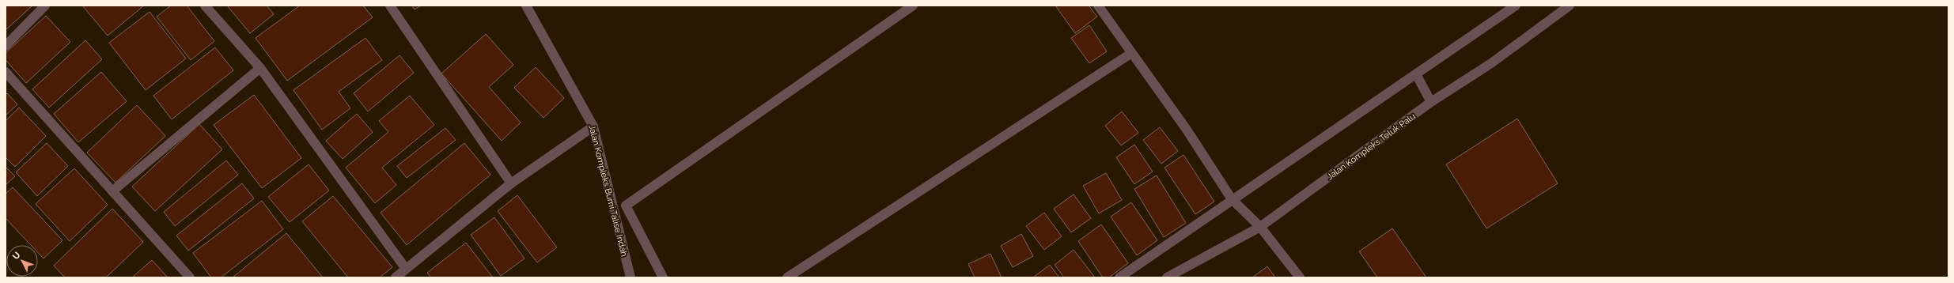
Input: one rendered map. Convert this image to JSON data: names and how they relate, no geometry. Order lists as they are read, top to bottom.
{
  "streets": {
    "street": ["Jalan Kompleks Teluk Palu", "Jalan Kompleks Bumi Talise Indah"]
  },
  "north": "top left"
}
